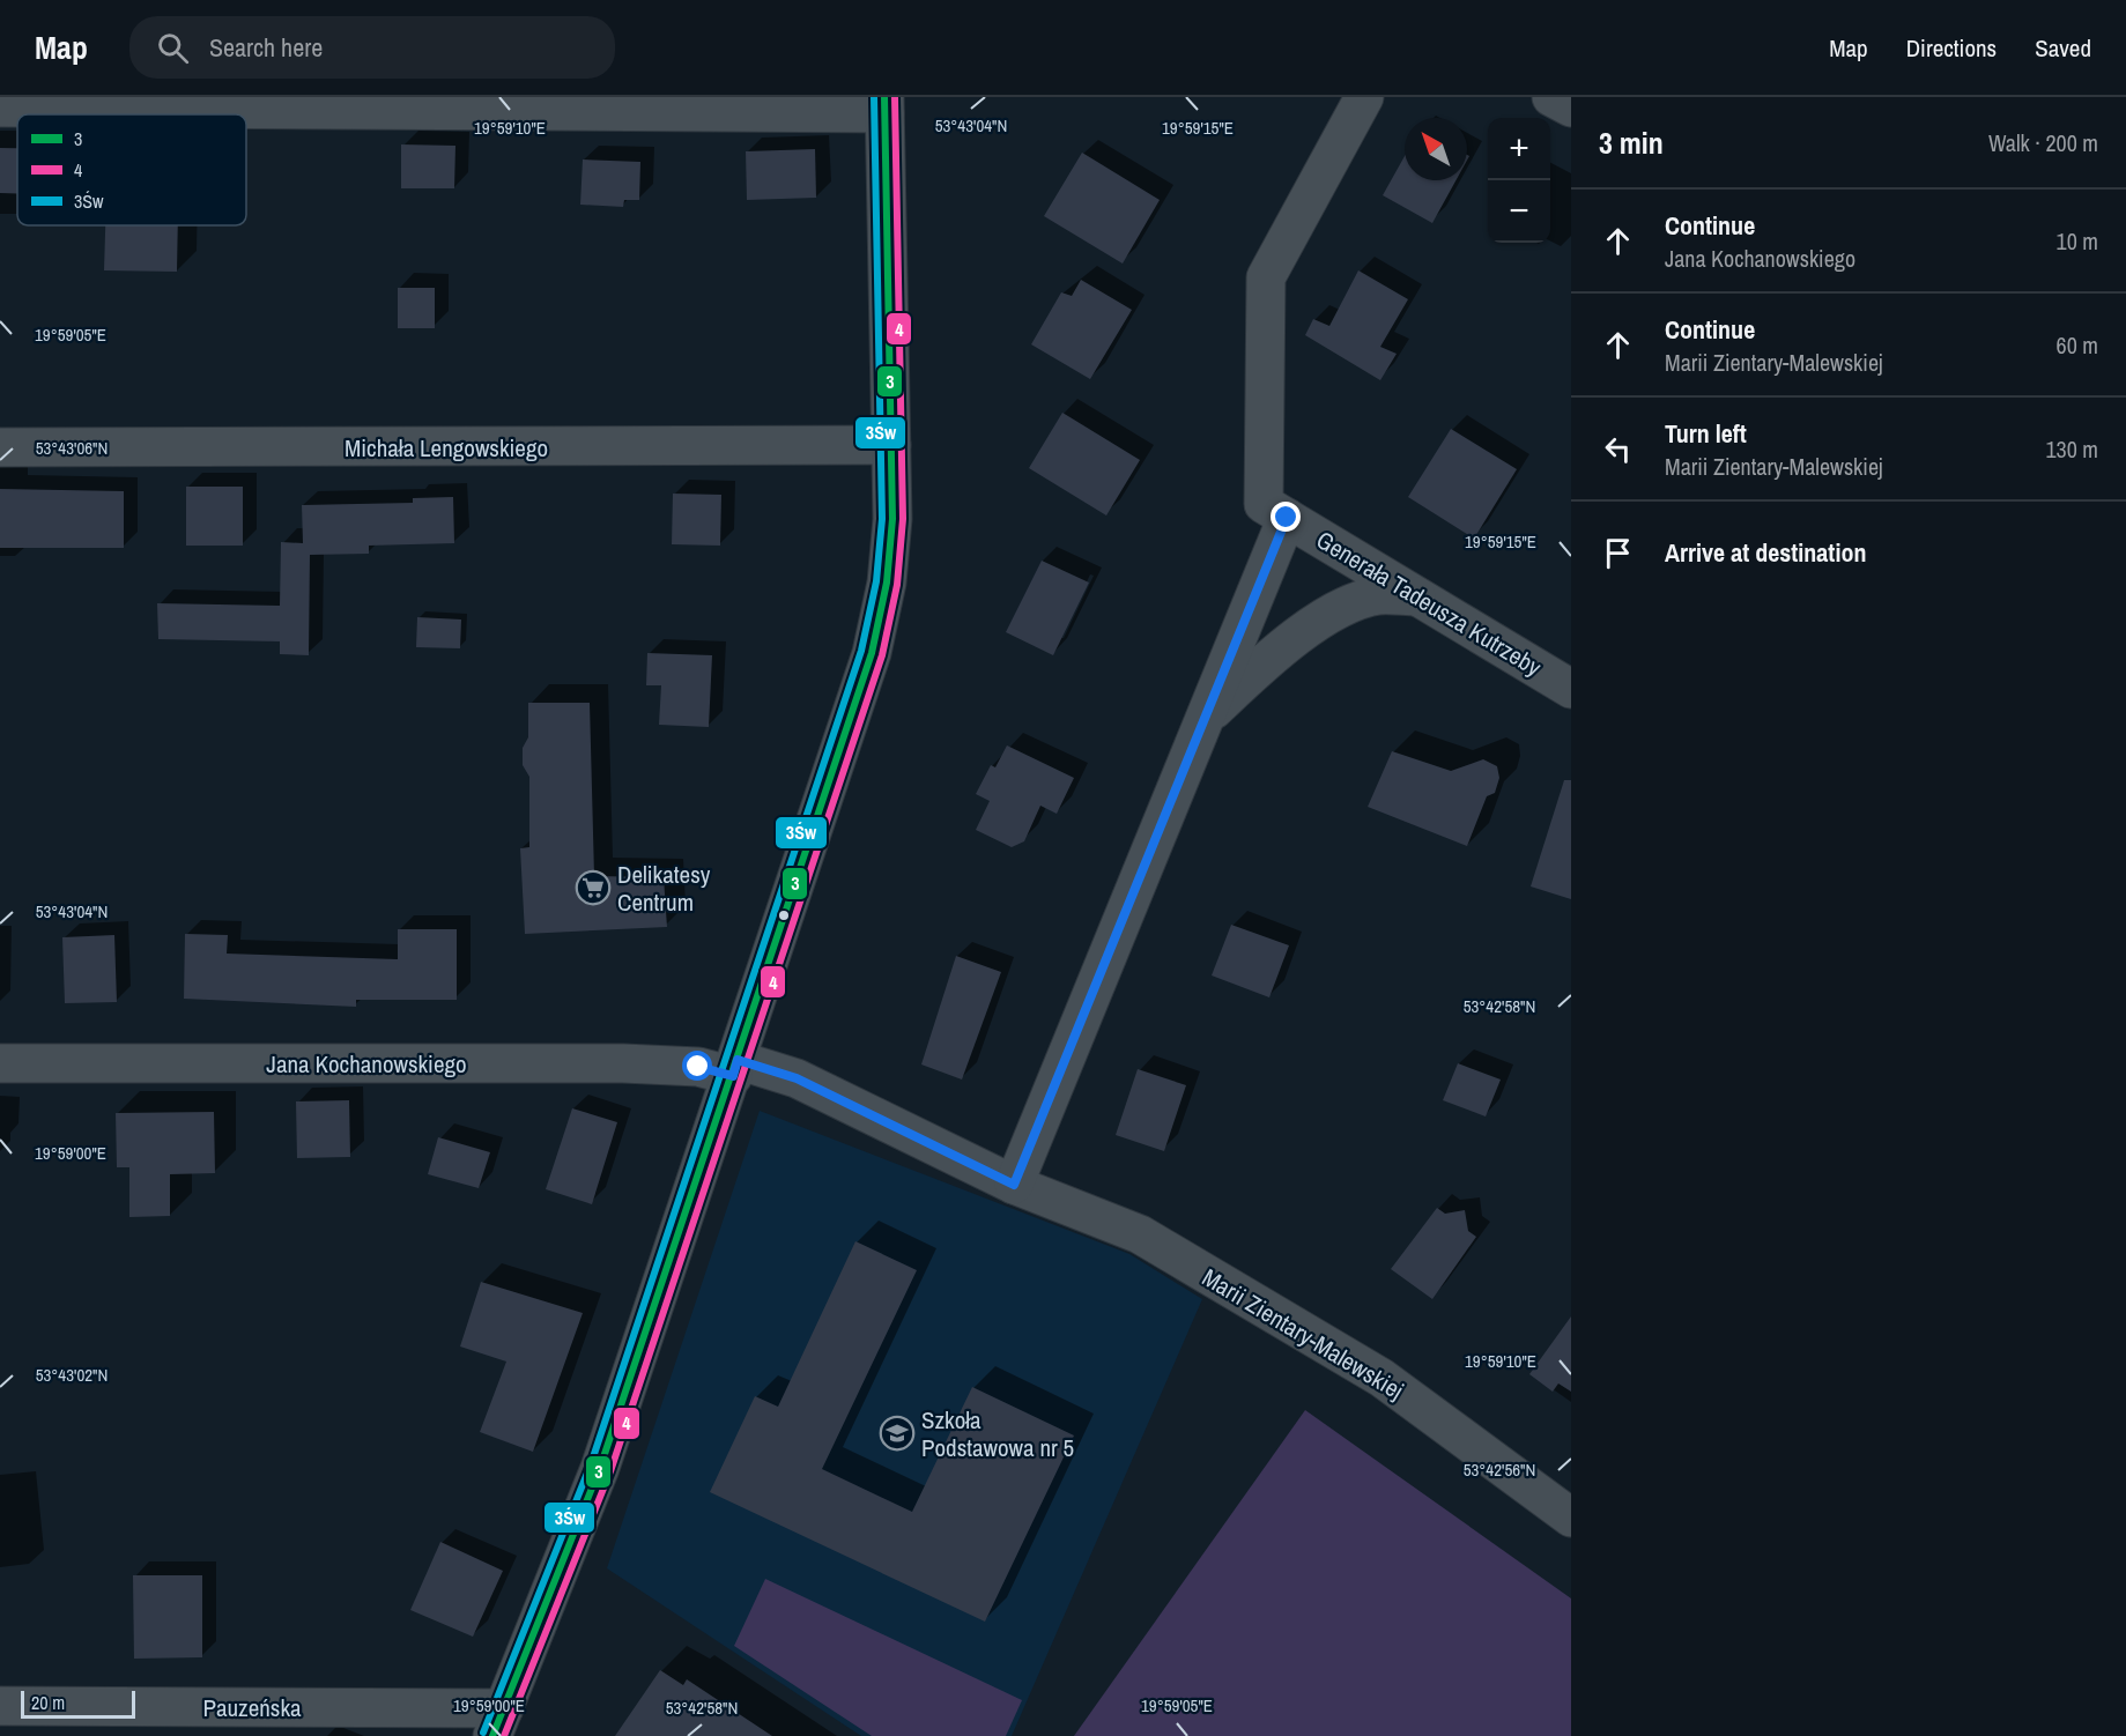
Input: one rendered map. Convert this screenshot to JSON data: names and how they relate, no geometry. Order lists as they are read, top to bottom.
{
  "streets": {
    "street": [
      "Michała Lengowskiego",
      "Generała Tadeusza Kutrzeby",
      "Jana Kochanowskiego",
      "Marii Zientary-Malewskiej",
      "Pauzeńska"
    ]
  },
  "crossings": [
    ["Jana Kochanowskiego", "Marii Zientary-Malewskiej"]
  ],
  "places": {
    "supermarket": ["Delikatesy Centrum"],
    "school or university": ["Szkoła Podstawowa nr 5"]
  },
  "lines": ["transit line 3", "transit line 4", "transit line 3Św"],
  "legend": ["3", "4", "3Św"],
  "scale_bar": "20 m",
  "north": "top left",
  "page": {
    "header": "Map",
    "search": "Search here",
    "nav": ["Map", "Directions", "Saved"],
    "heading": ["3 min", "Walk · 200 m"],
    "map_buttons": ["+", "−"],
    "list": [
      ["Continue", "Jana Kochanowskiego", "10 m"],
      ["Continue", "Marii Zientary-Malewskiej", "60 m"],
      ["Turn left", "Marii Zientary-Malewskiej", "130 m"],
      "Arrive at destination"
    ],
    "scale": "20 m"
  },
  "coordinates": [
    "53°43'04\"N",
    "19°59'10\"E",
    "19°59'15\"E",
    "19°59'05\"E",
    "53°43'06\"N",
    "53°42'58\"N",
    "19°59'00\"E",
    "53°43'02\"N",
    "53°42'56\"N"
  ]
}
